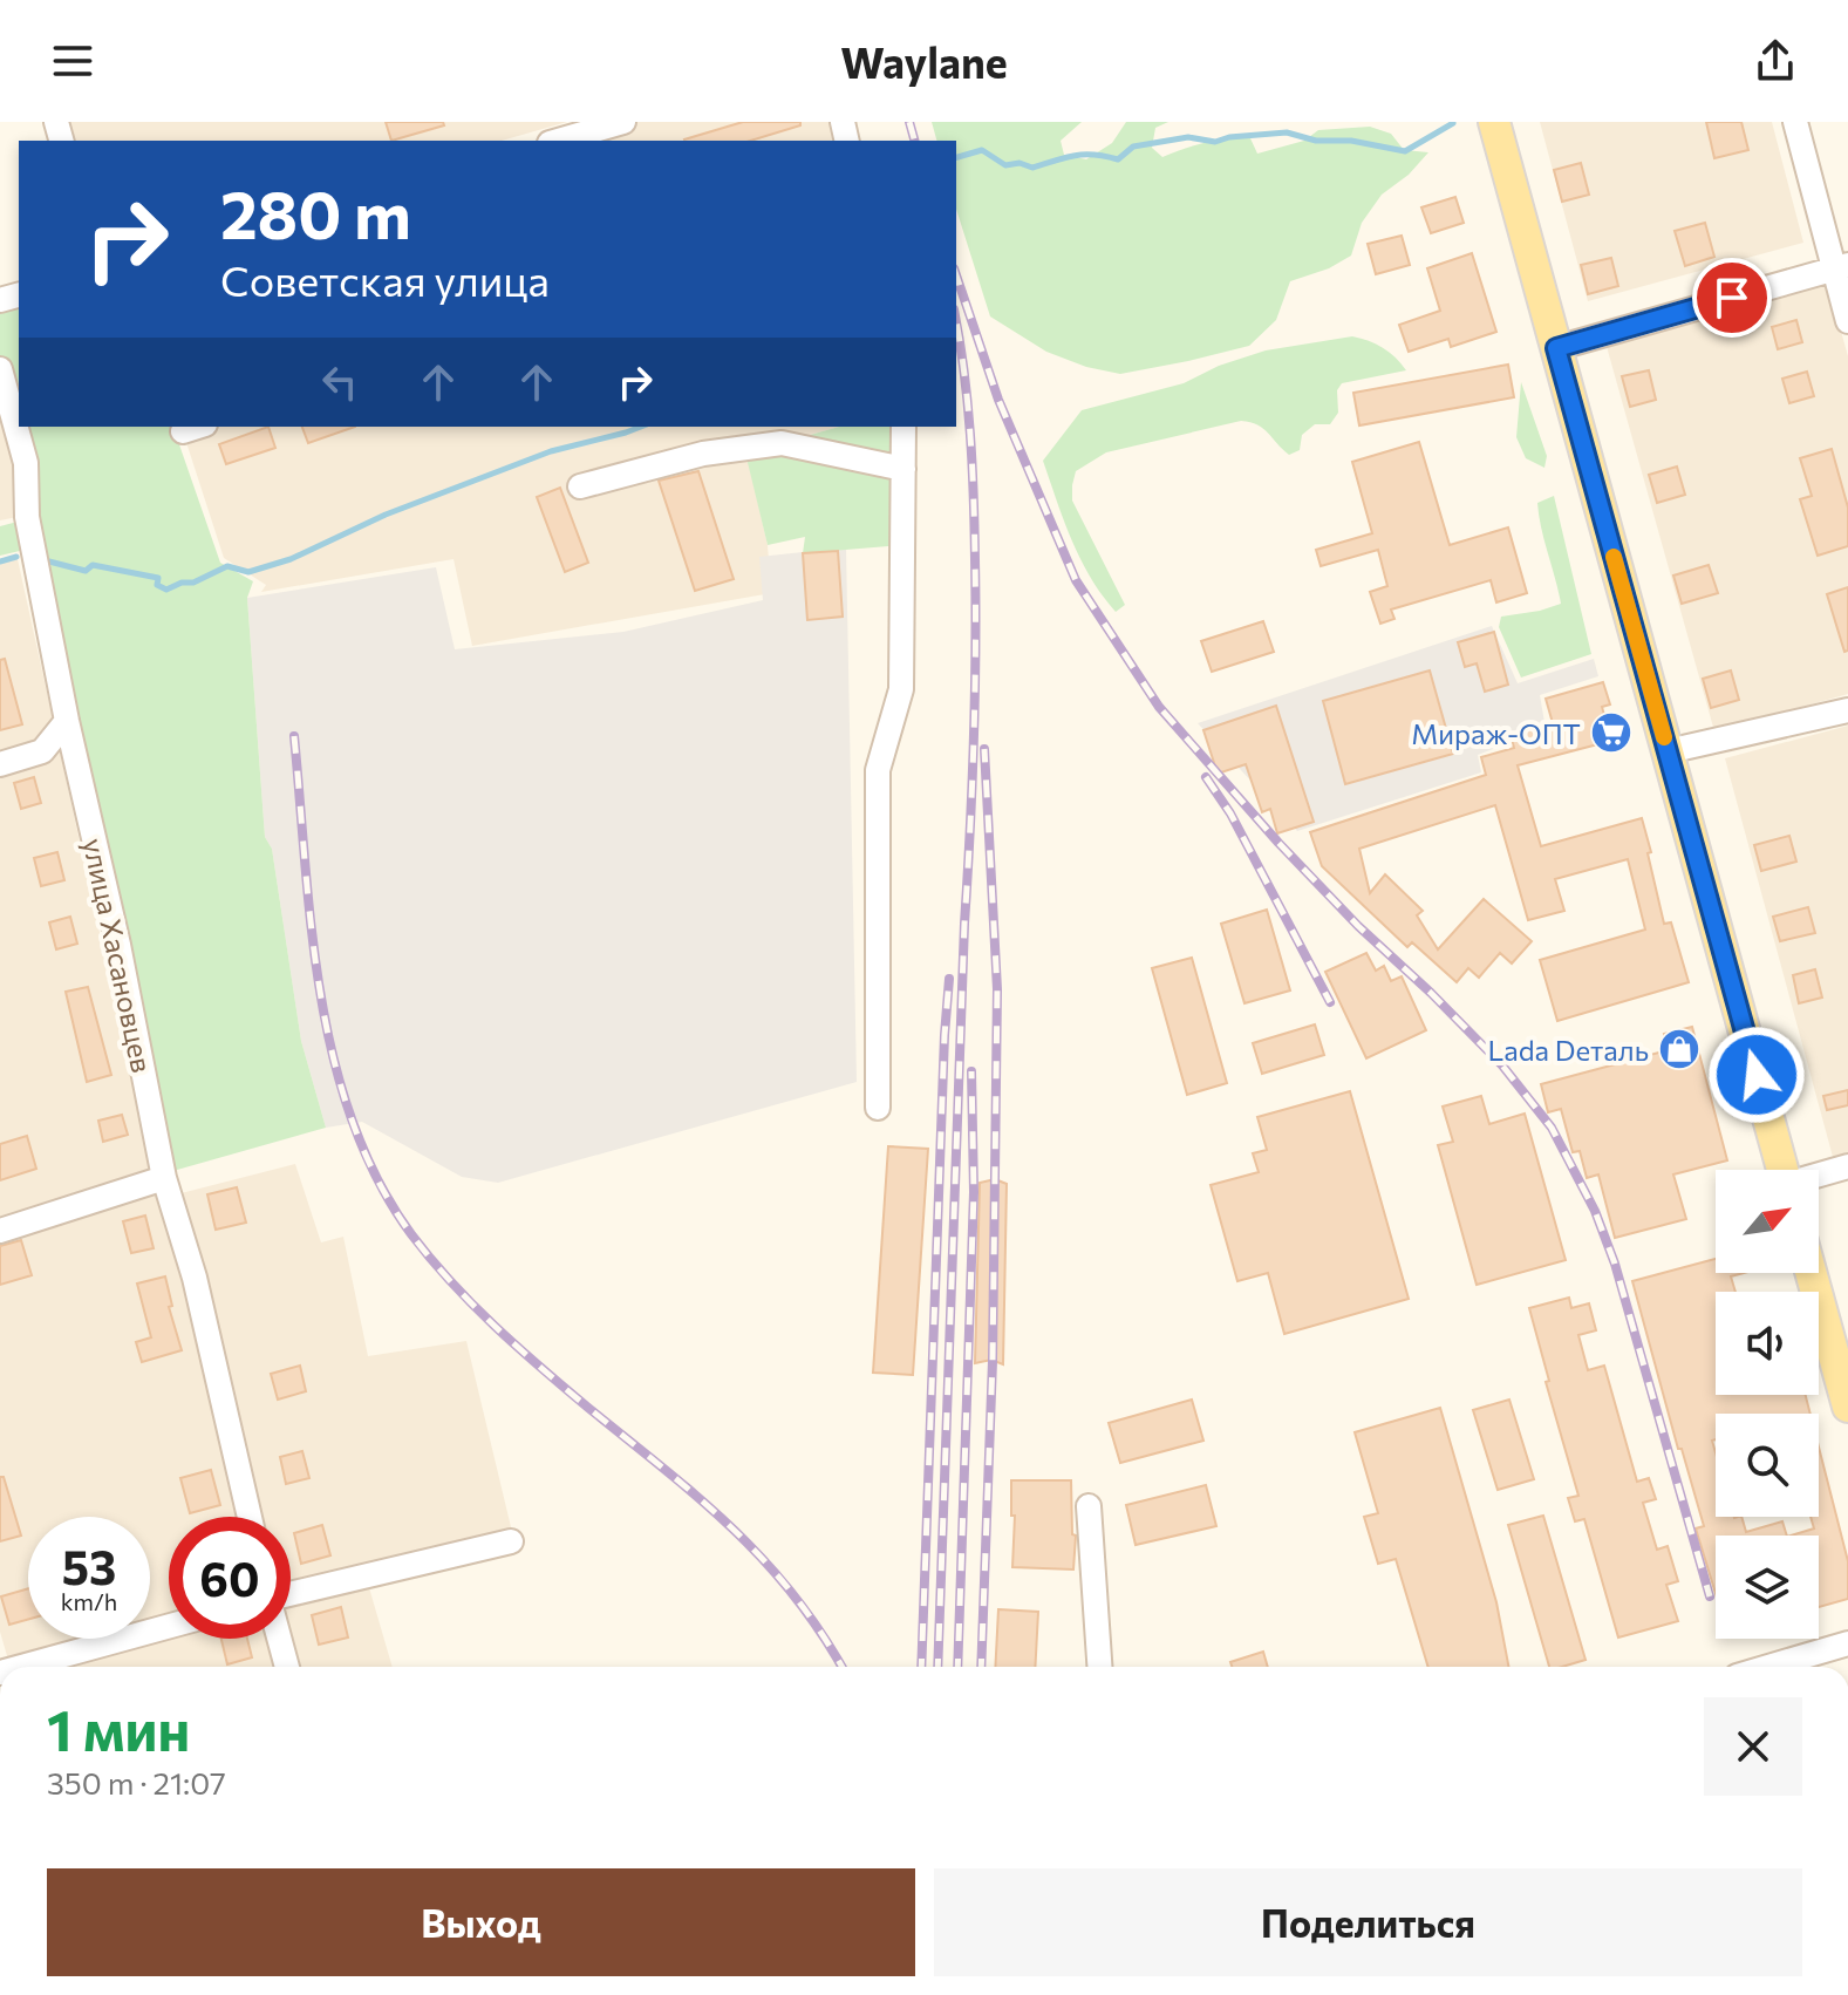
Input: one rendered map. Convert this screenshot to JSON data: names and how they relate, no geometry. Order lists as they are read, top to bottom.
{
  "streets": {
    "street": ["улица Хасановцев"]
  },
  "places": {
    "supermarket": ["Мираж-ОПТ"],
    "shop": ["Lada Dеталь"]
  },
  "north": "top right",
  "page": {
    "header": "Waylane",
    "turn": ["280 m", "Советская улица"],
    "speed": "53 km/h",
    "limit": "60",
    "heading": ["1 мин", "350 m · 21:07"],
    "buttons": ["Выход", "Поделиться"]
  }
}
